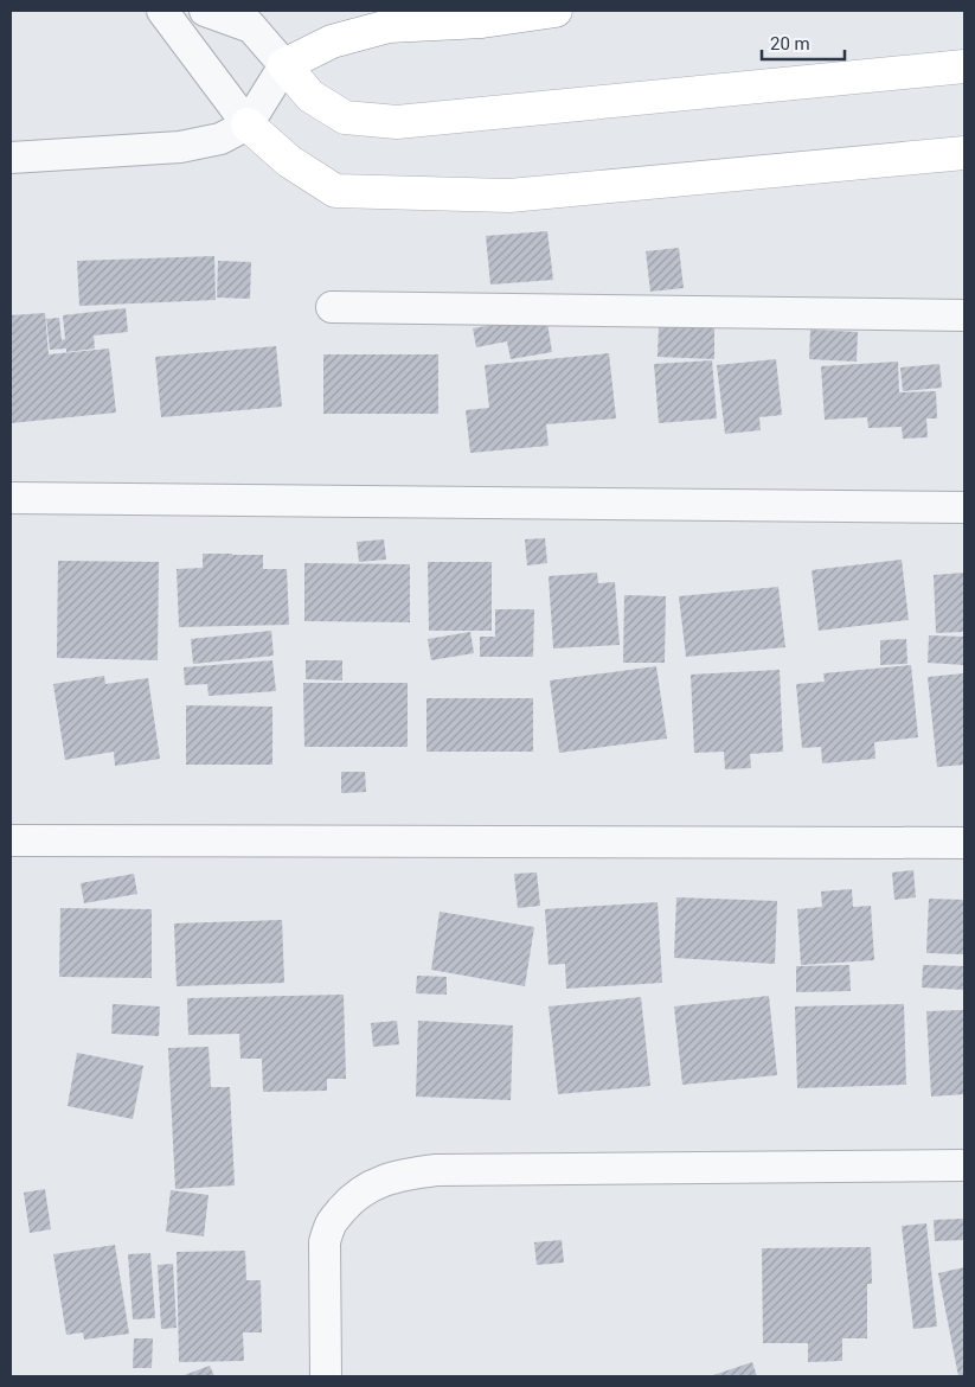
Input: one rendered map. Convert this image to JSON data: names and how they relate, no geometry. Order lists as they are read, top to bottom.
{
  "scale_bar": "20 m"
}
